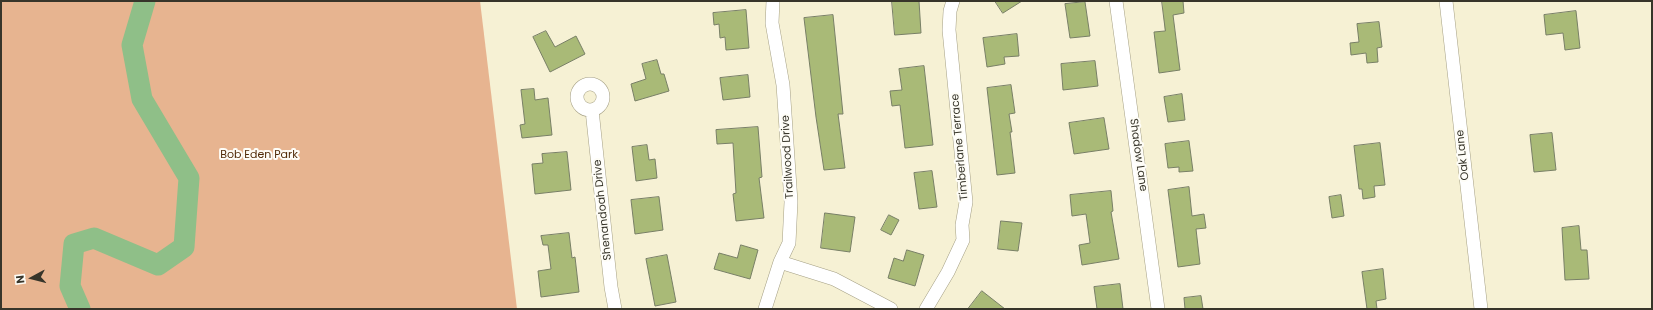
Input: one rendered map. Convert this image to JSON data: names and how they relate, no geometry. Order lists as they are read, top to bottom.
{
  "streets": {
    "street": [
      "Timberlane Terrace",
      "Shadow Lane",
      "Oak Lane",
      "Trailwood Drive",
      "Shenandoah Drive"
    ]
  },
  "parks": ["Bob Eden Park"],
  "north": "left"
}
